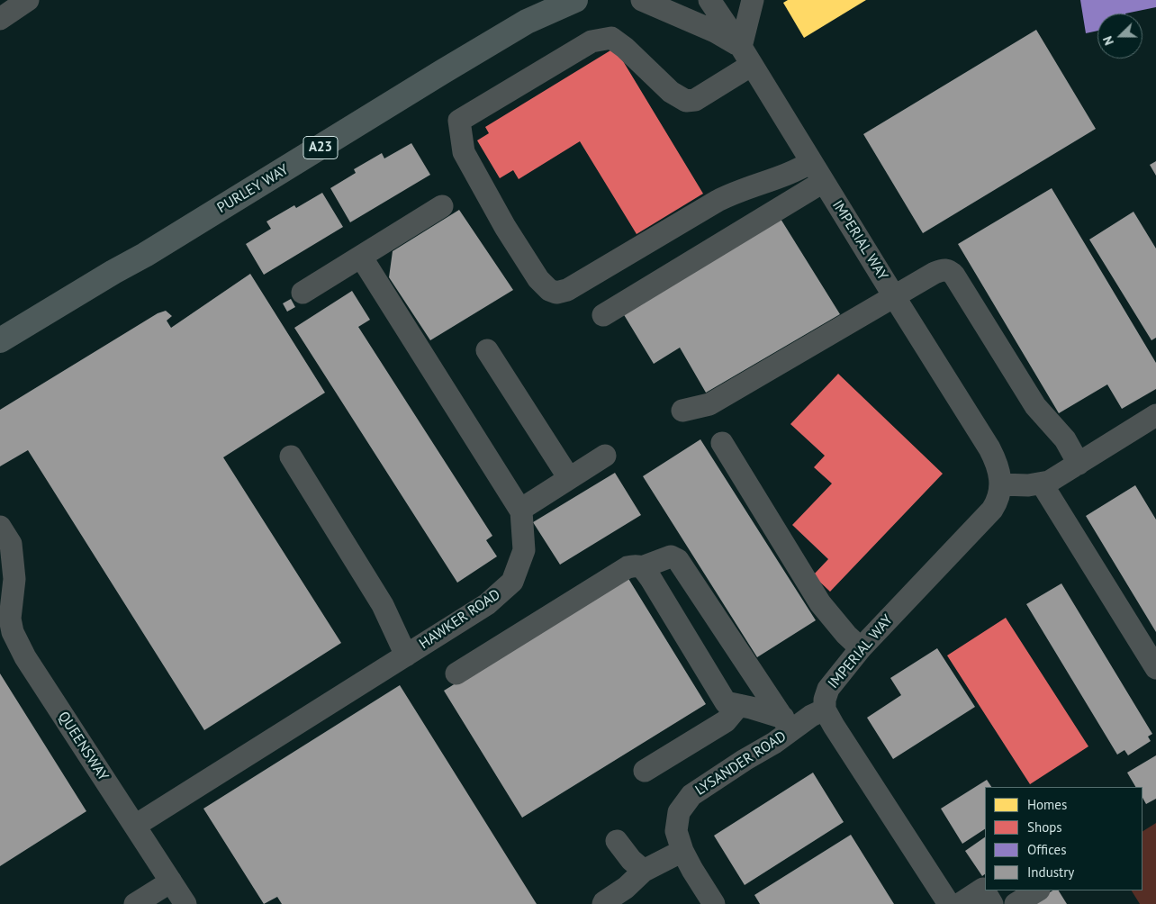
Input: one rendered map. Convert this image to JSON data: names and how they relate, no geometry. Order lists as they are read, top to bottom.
{
  "streets": {
    "highway": ["A23", "PURLEY WAY"],
    "street": [
      "IMPERIAL WAY",
      "HAWKER ROAD",
      "QUEENSWAY",
      "LYSANDER ROAD"
    ]
  },
  "crossings": [
    ["IMPERIAL WAY", "LYSANDER ROAD"],
    ["HAWKER ROAD", "QUEENSWAY"]
  ],
  "legend": [
    "Homes",
    "Shops",
    "Offices",
    "Industry"
  ],
  "north": "left"
}
